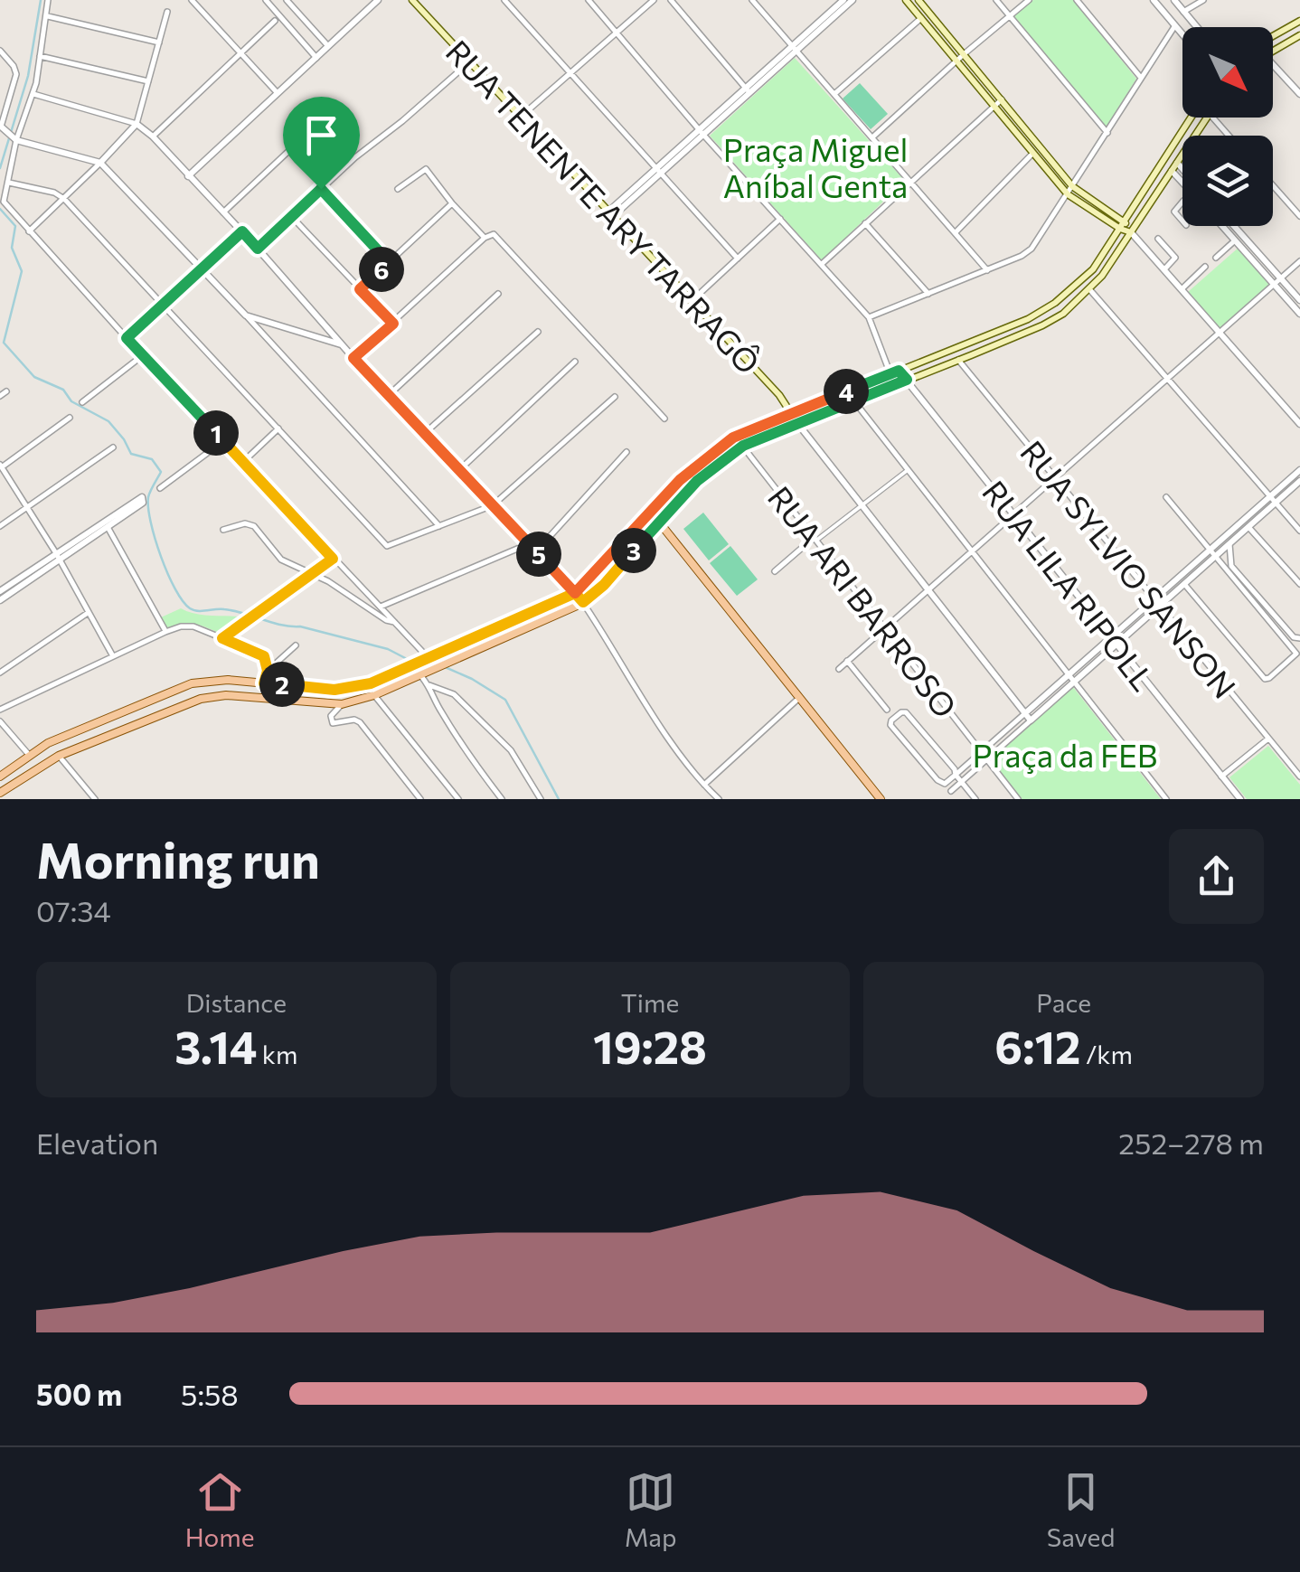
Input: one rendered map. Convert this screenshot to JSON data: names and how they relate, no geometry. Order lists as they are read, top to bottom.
{
  "streets": {
    "main road": ["RUA TENENTE ARY TARRAGÔ"],
    "street": ["RUA SYLVIO SANSON", "RUA LILA RIPOLL", "RUA ARI BARROSO"]
  },
  "parks": ["Praça Miguel Aníbal Genta", "Praça da FEB"],
  "north": "bottom right",
  "page": {
    "pins": [
      "6",
      "4",
      "1",
      "3",
      "5",
      "2"
    ],
    "heading": ["Morning run", "07:34"],
    "stats": [
      ["Distance", "3.14 km"],
      ["Time", "19:28"],
      ["Pace", "6:12 /km"]
    ],
    "chart": ["Elevation", "252–278 m"],
    "list": [
      {
        "name": "500 m",
        "note": "5:58"
      }
    ],
    "tabs": ["Home", "Map", "Saved"]
  }
}
